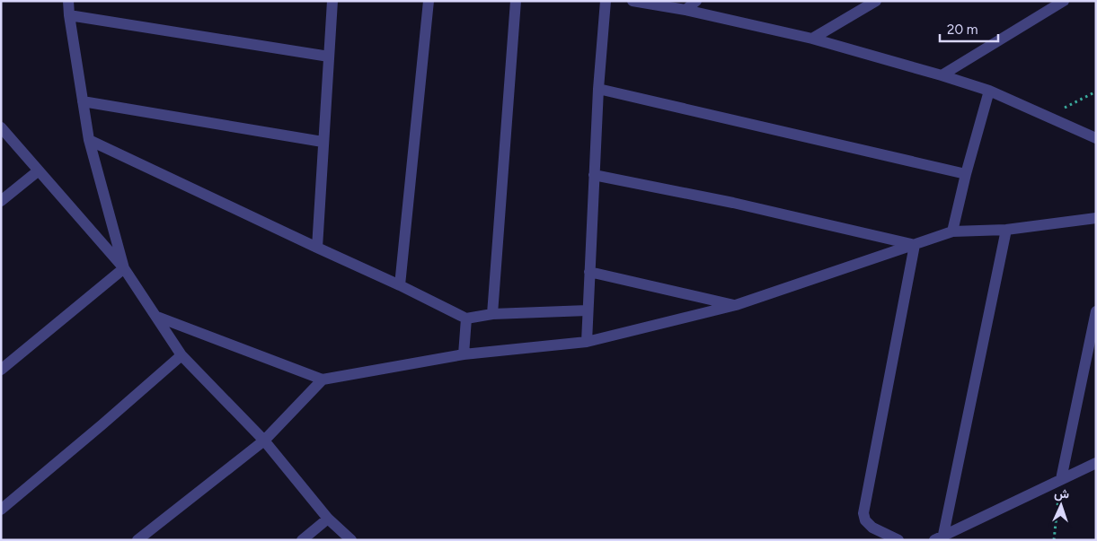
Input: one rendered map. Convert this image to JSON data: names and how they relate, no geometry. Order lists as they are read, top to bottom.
{
  "scale_bar": "20 m",
  "north": "top"
}
